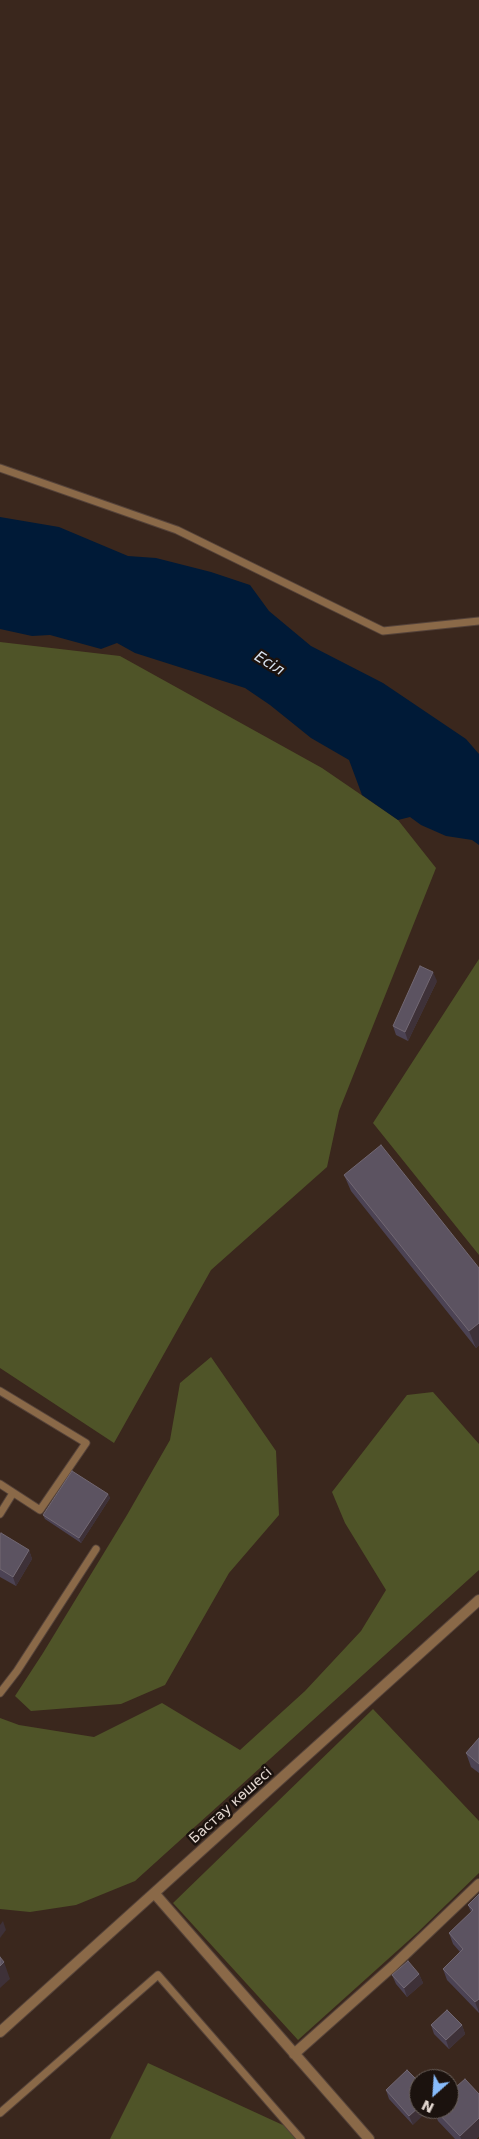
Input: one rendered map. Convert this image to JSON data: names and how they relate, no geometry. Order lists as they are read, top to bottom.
{
  "streets": {
    "street": ["Бастау көшесі"]
  },
  "water": ["Есіл"],
  "north": "bottom left"
}
